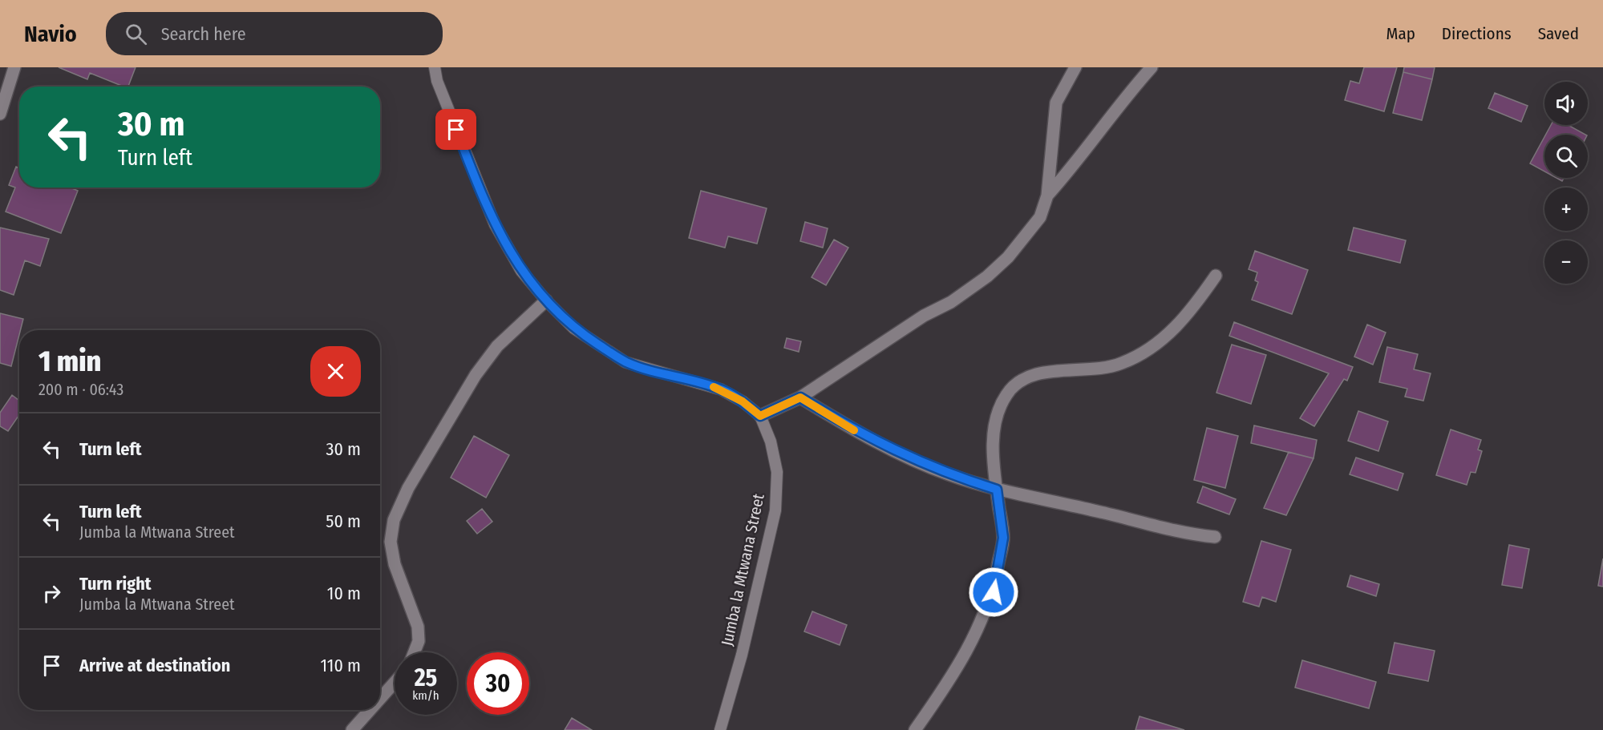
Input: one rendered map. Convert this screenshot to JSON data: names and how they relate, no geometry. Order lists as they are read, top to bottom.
{
  "streets": {
    "lane": ["Jumba la Mtwana Street"]
  },
  "page": {
    "header": "Navio",
    "search": "Search here",
    "nav": ["Map", "Directions", "Saved"],
    "map_buttons": ["+", "−"],
    "turn": ["30 m", "Turn left"],
    "heading": ["1 min", "200 m · 06:43"],
    "list": [
      {
        "name": "Turn left",
        "value": "30 m"
      },
      {
        "name": "Turn left",
        "note": "Jumba la Mtwana Street",
        "value": "50 m"
      },
      {
        "name": "Turn right",
        "note": "Jumba la Mtwana Street",
        "value": "10 m"
      },
      {
        "name": "Arrive at destination",
        "value": "110 m"
      }
    ],
    "speed": "25 km/h",
    "limit": "30"
  }
}
